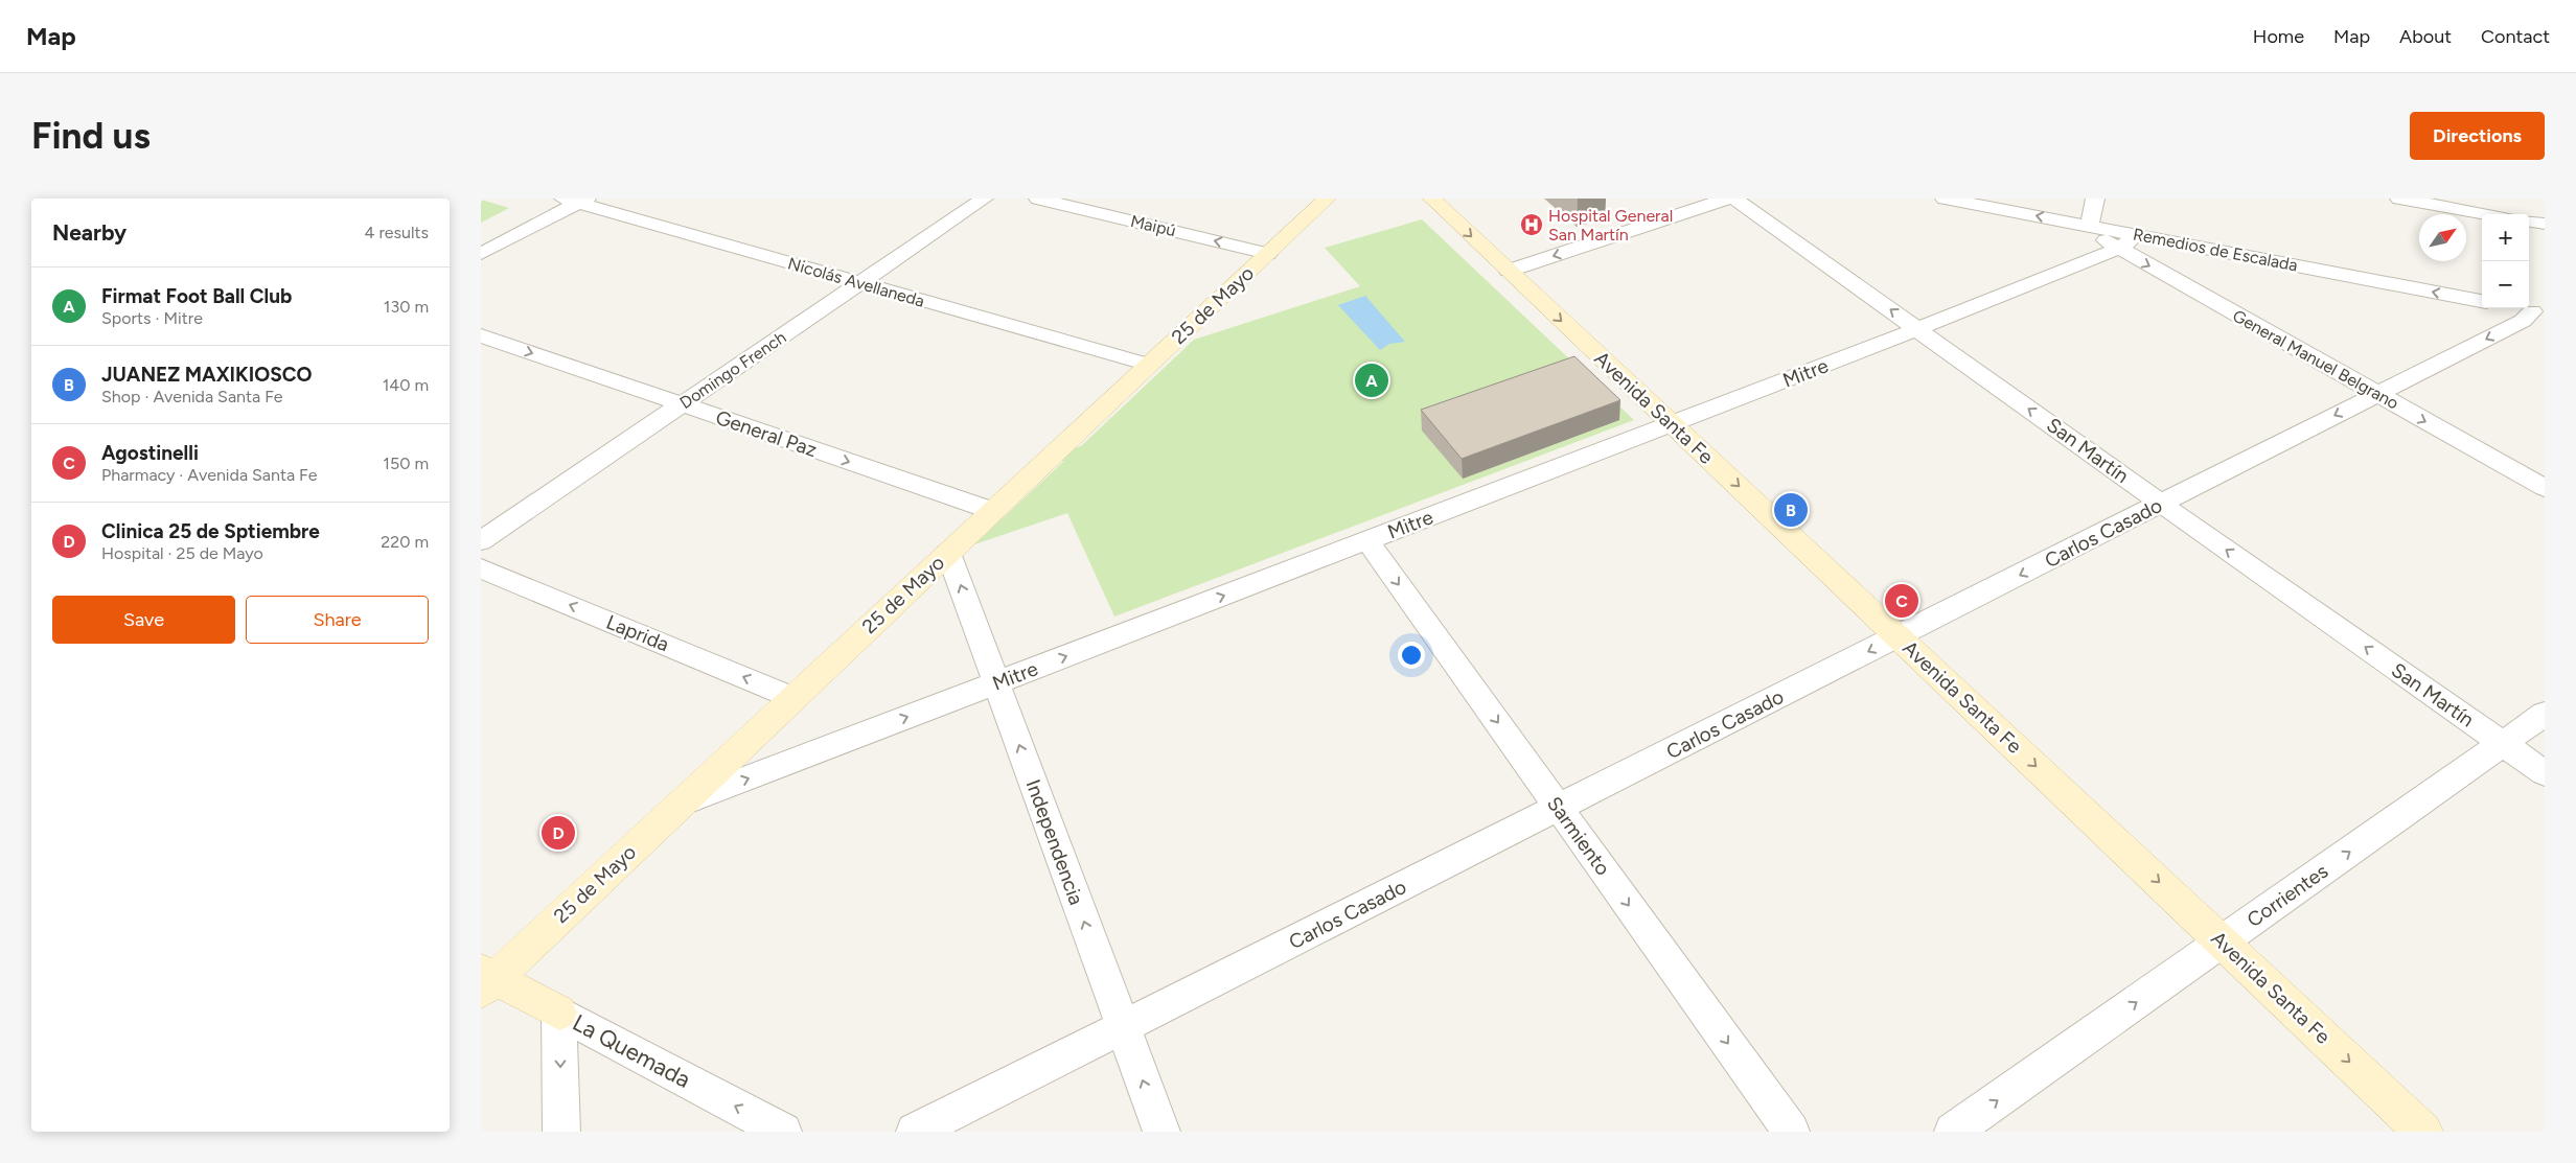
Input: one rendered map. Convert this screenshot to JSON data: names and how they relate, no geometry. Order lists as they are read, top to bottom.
{
  "streets": {
    "street": [
      "Maipú",
      "Remedios de Escalada",
      "Nicolás Avellaneda",
      "25 de Mayo",
      "General Manuel Belgrano",
      "Domingo French",
      "Mitre",
      "Avenida Santa Fe",
      "General Paz",
      "San Martín",
      "Carlos Casado",
      "Laprida",
      "Sarmiento",
      "Independencia",
      "Corrientes",
      "La Quemada"
    ]
  },
  "crossings": [
    ["Maipú", "25 de Mayo"],
    ["Remedios de Escalada", "General Manuel Belgrano"],
    ["Remedios de Escalada", "Mitre"],
    ["Nicolás Avellaneda", "25 de Mayo"],
    ["Nicolás Avellaneda", "Domingo French"],
    ["25 de Mayo", "Mitre"],
    ["25 de Mayo", "General Paz"],
    ["25 de Mayo", "Laprida"],
    ["25 de Mayo", "Independencia"],
    ["25 de Mayo", "La Quemada"],
    ["General Manuel Belgrano", "Mitre"],
    ["General Manuel Belgrano", "Carlos Casado"],
    ["Domingo French", "General Paz"],
    ["Mitre", "Avenida Santa Fe"],
    ["Mitre", "San Martín"],
    ["Mitre", "Sarmiento"],
    ["Mitre", "Independencia"],
    ["Avenida Santa Fe", "Carlos Casado"],
    ["Avenida Santa Fe", "Corrientes"],
    ["San Martín", "Carlos Casado"],
    ["San Martín", "Corrientes"],
    ["Carlos Casado", "Sarmiento"],
    ["Carlos Casado", "Independencia"]
  ],
  "one_way": [
    "Maipú",
    "Remedios de Escalada",
    "General Manuel Belgrano",
    "Mitre",
    "Avenida Santa Fe",
    "General Paz",
    "San Martín",
    "Carlos Casado",
    "Laprida",
    "Sarmiento",
    "Independencia",
    "Corrientes",
    "La Quemada"
  ],
  "places": {
    "hospital": ["Hospital General San Martín"]
  },
  "north": "top right",
  "page": {
    "header": "Map",
    "nav": [
      "Home",
      "Map",
      "About",
      "Contact"
    ],
    "buttons": [
      "Directions",
      ["Save", "Share"]
    ],
    "title": "Find us",
    "heading": ["Nearby", "4 results"],
    "map_buttons": ["+", "−"],
    "list": [
      {
        "mark": "A",
        "name": "Firmat Foot Ball Club",
        "note": "Sports · Mitre",
        "value": "130 m"
      },
      {
        "mark": "B",
        "name": "JUANEZ MAXIKIOSCO",
        "note": "Shop · Avenida Santa Fe",
        "value": "140 m"
      },
      {
        "mark": "C",
        "name": "Agostinelli",
        "note": "Pharmacy · Avenida Santa Fe",
        "value": "150 m"
      },
      {
        "mark": "D",
        "name": "Clinica 25 de Sptiembre",
        "note": "Hospital · 25 de Mayo",
        "value": "220 m"
      }
    ],
    "pins": [
      "A",
      "B",
      "C",
      "D"
    ]
  }
}
